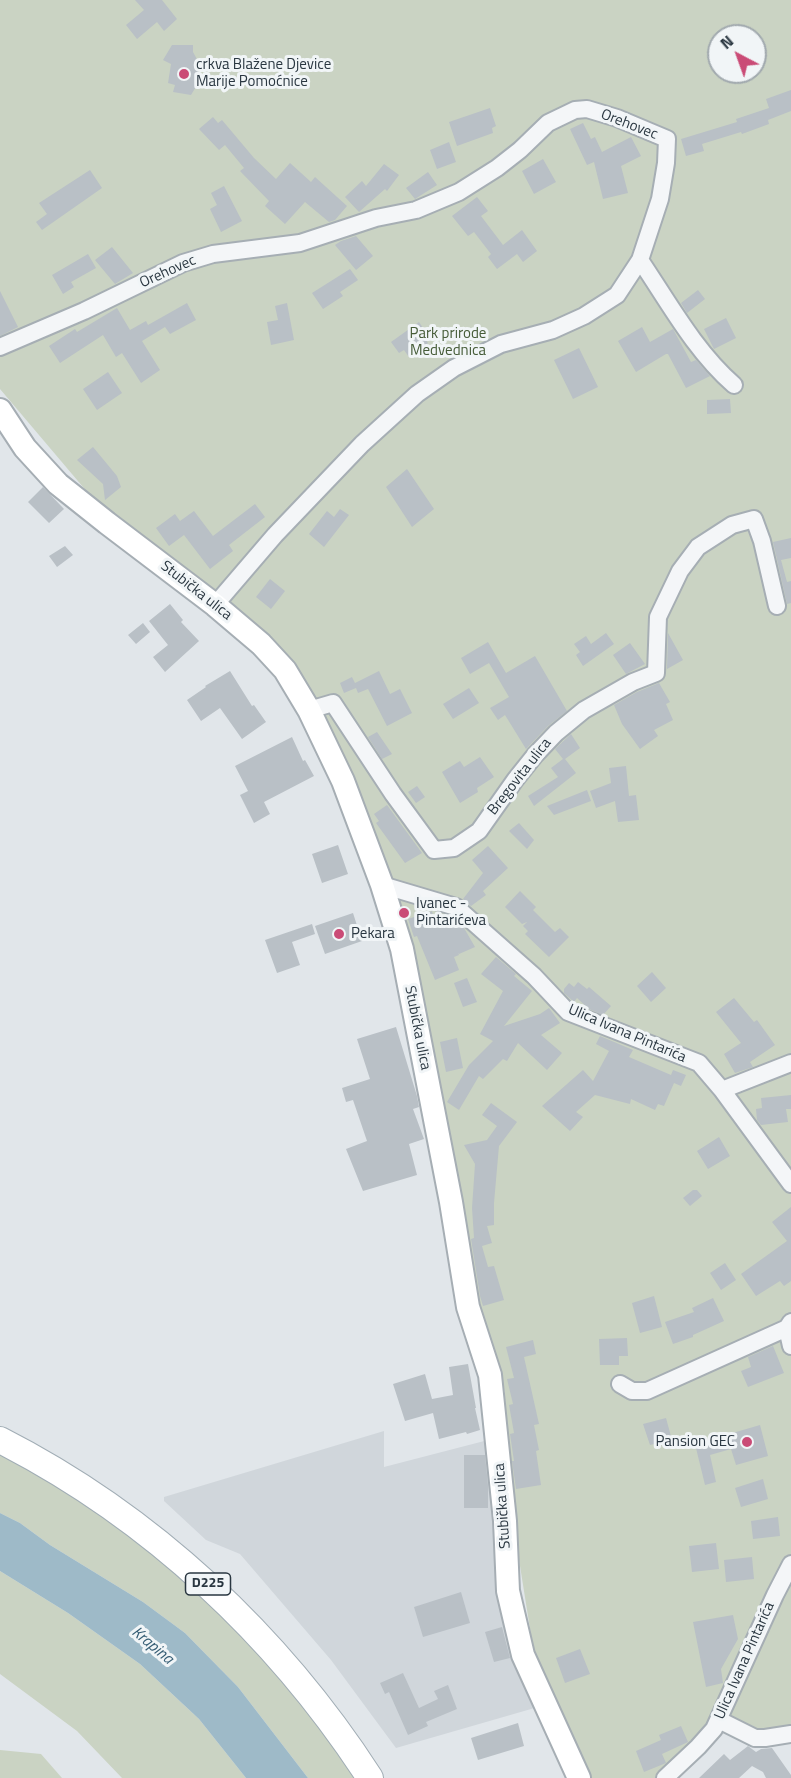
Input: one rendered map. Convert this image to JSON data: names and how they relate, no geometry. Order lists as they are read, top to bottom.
{
  "streets": {
    "main road": ["Stubička ulica", "D225"],
    "street": ["Orehovec", "Bregovita ulica", "Ulica Ivana Pintarića"]
  },
  "crossings": [
    ["Orehovec", "Stubička ulica"],
    ["Stubička ulica", "Bregovita ulica"],
    ["Stubička ulica", "Ulica Ivana Pintarića"]
  ],
  "water": ["Krapina"],
  "parks": ["Park prirode Medvednica"],
  "places": [
    "crkva Blažene Djevice Marije Pomoćnice",
    "Ivanec - Pintarićeva",
    "Pekara",
    "Pansion GEC"
  ],
  "north": "top left"
}
